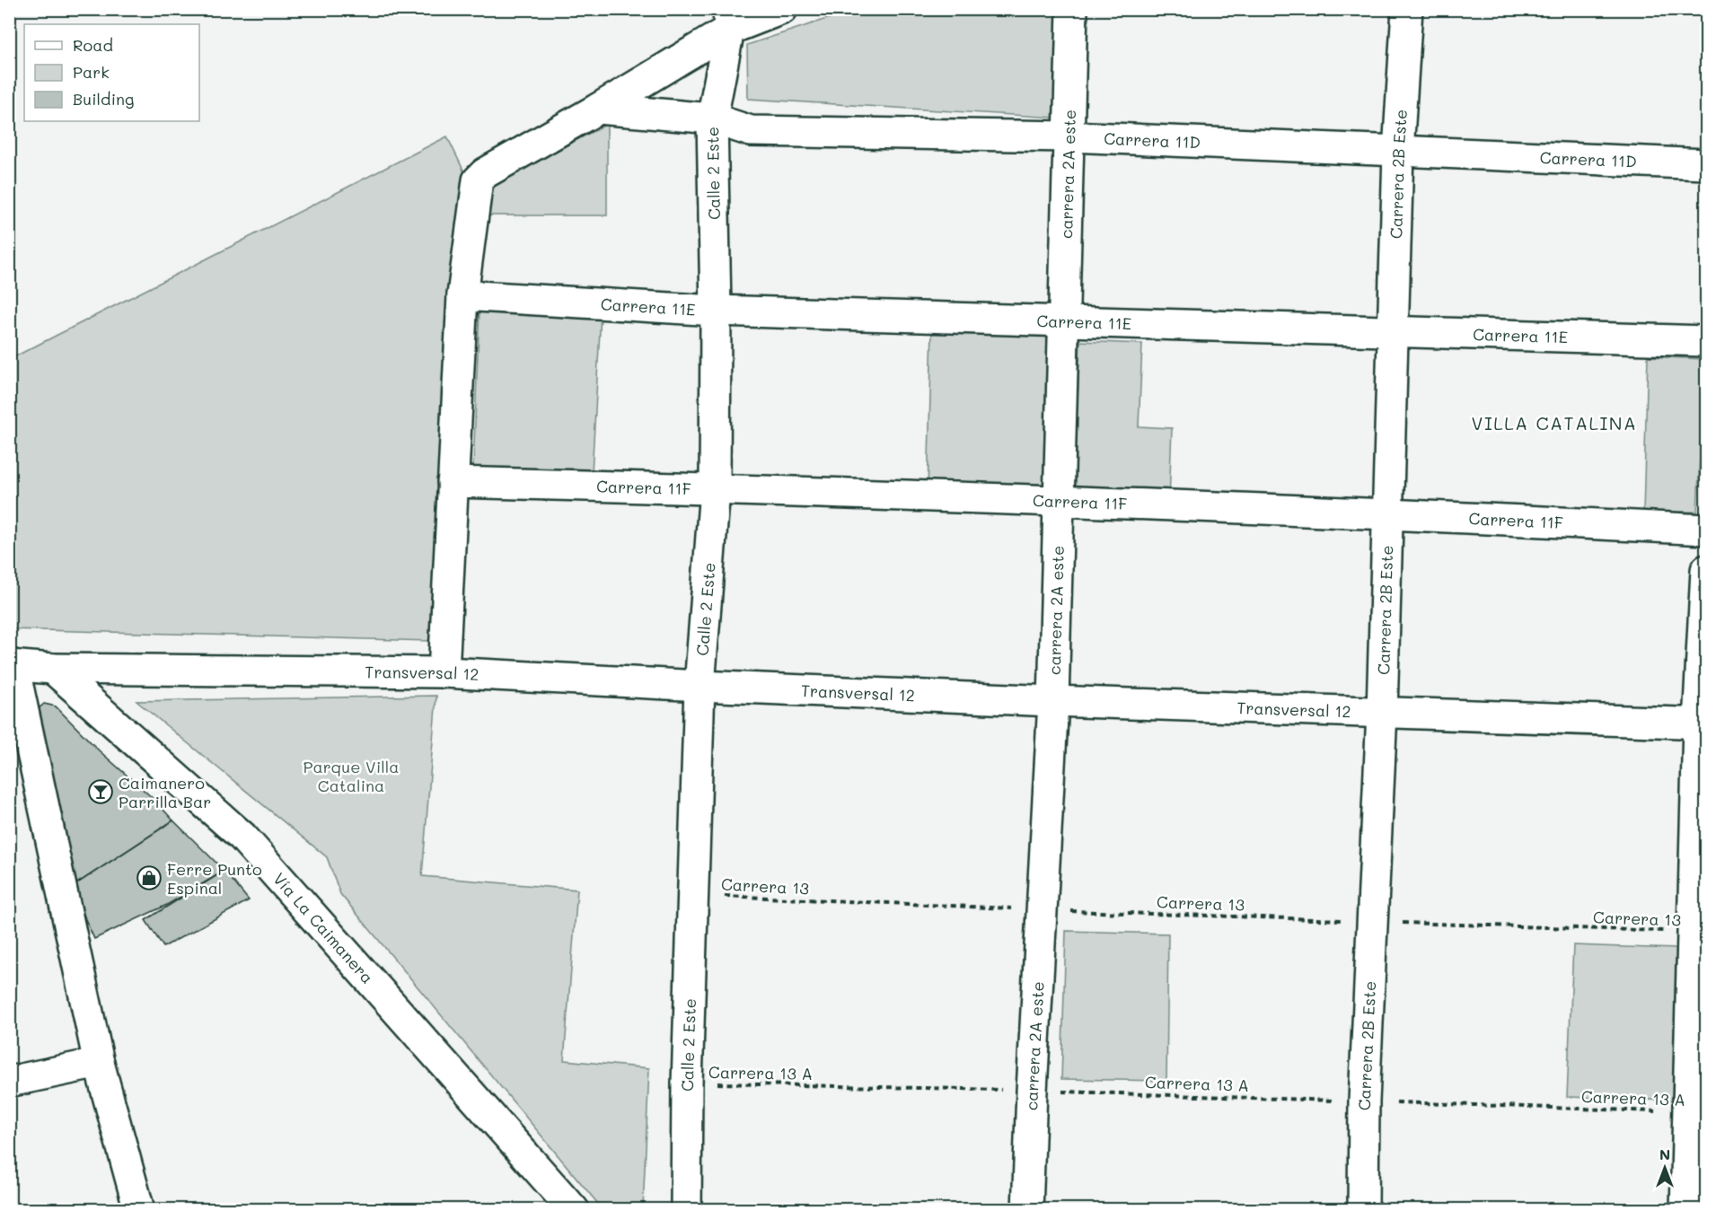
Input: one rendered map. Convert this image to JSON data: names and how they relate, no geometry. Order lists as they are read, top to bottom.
{
  "streets": {
    "street": [
      "Carrera 11D",
      "Calle 2 Este",
      "carrera 2A este",
      "Carrera 2B Este",
      "Carrera 11E",
      "Carrera 11F",
      "Transversal 12",
      "Vía La Caimanera"
    ],
    "path": ["Carrera 13", "Carrera 13 A"]
  },
  "crossings": [
    ["Carrera 11D", "Calle 2 Este"],
    ["Carrera 11D", "carrera 2A este"],
    ["Carrera 11D", "Carrera 2B Este"],
    ["Calle 2 Este", "Carrera 11E"],
    ["Calle 2 Este", "Carrera 11F"],
    ["Calle 2 Este", "Transversal 12"],
    ["Calle 2 Este", "Carrera 13"],
    ["Calle 2 Este", "Carrera 13 A"],
    ["carrera 2A este", "Carrera 11E"],
    ["carrera 2A este", "Carrera 11F"],
    ["carrera 2A este", "Transversal 12"],
    ["carrera 2A este", "Carrera 13"],
    ["carrera 2A este", "Carrera 13 A"],
    ["Carrera 2B Este", "Carrera 11E"],
    ["Carrera 2B Este", "Carrera 11F"],
    ["Carrera 2B Este", "Transversal 12"],
    ["Carrera 2B Este", "Carrera 13"],
    ["Carrera 2B Este", "Carrera 13 A"],
    ["Transversal 12", "Vía La Caimanera"]
  ],
  "districts": ["VILLA CATALINA"],
  "parks": ["Parque Villa Catalina"],
  "places": {
    "bar": ["Caimanero Parrilla Bar"],
    "shop": ["Ferre Punto Espinal"]
  },
  "legend": ["Road", "Park", "Building"],
  "north": "top"
}
